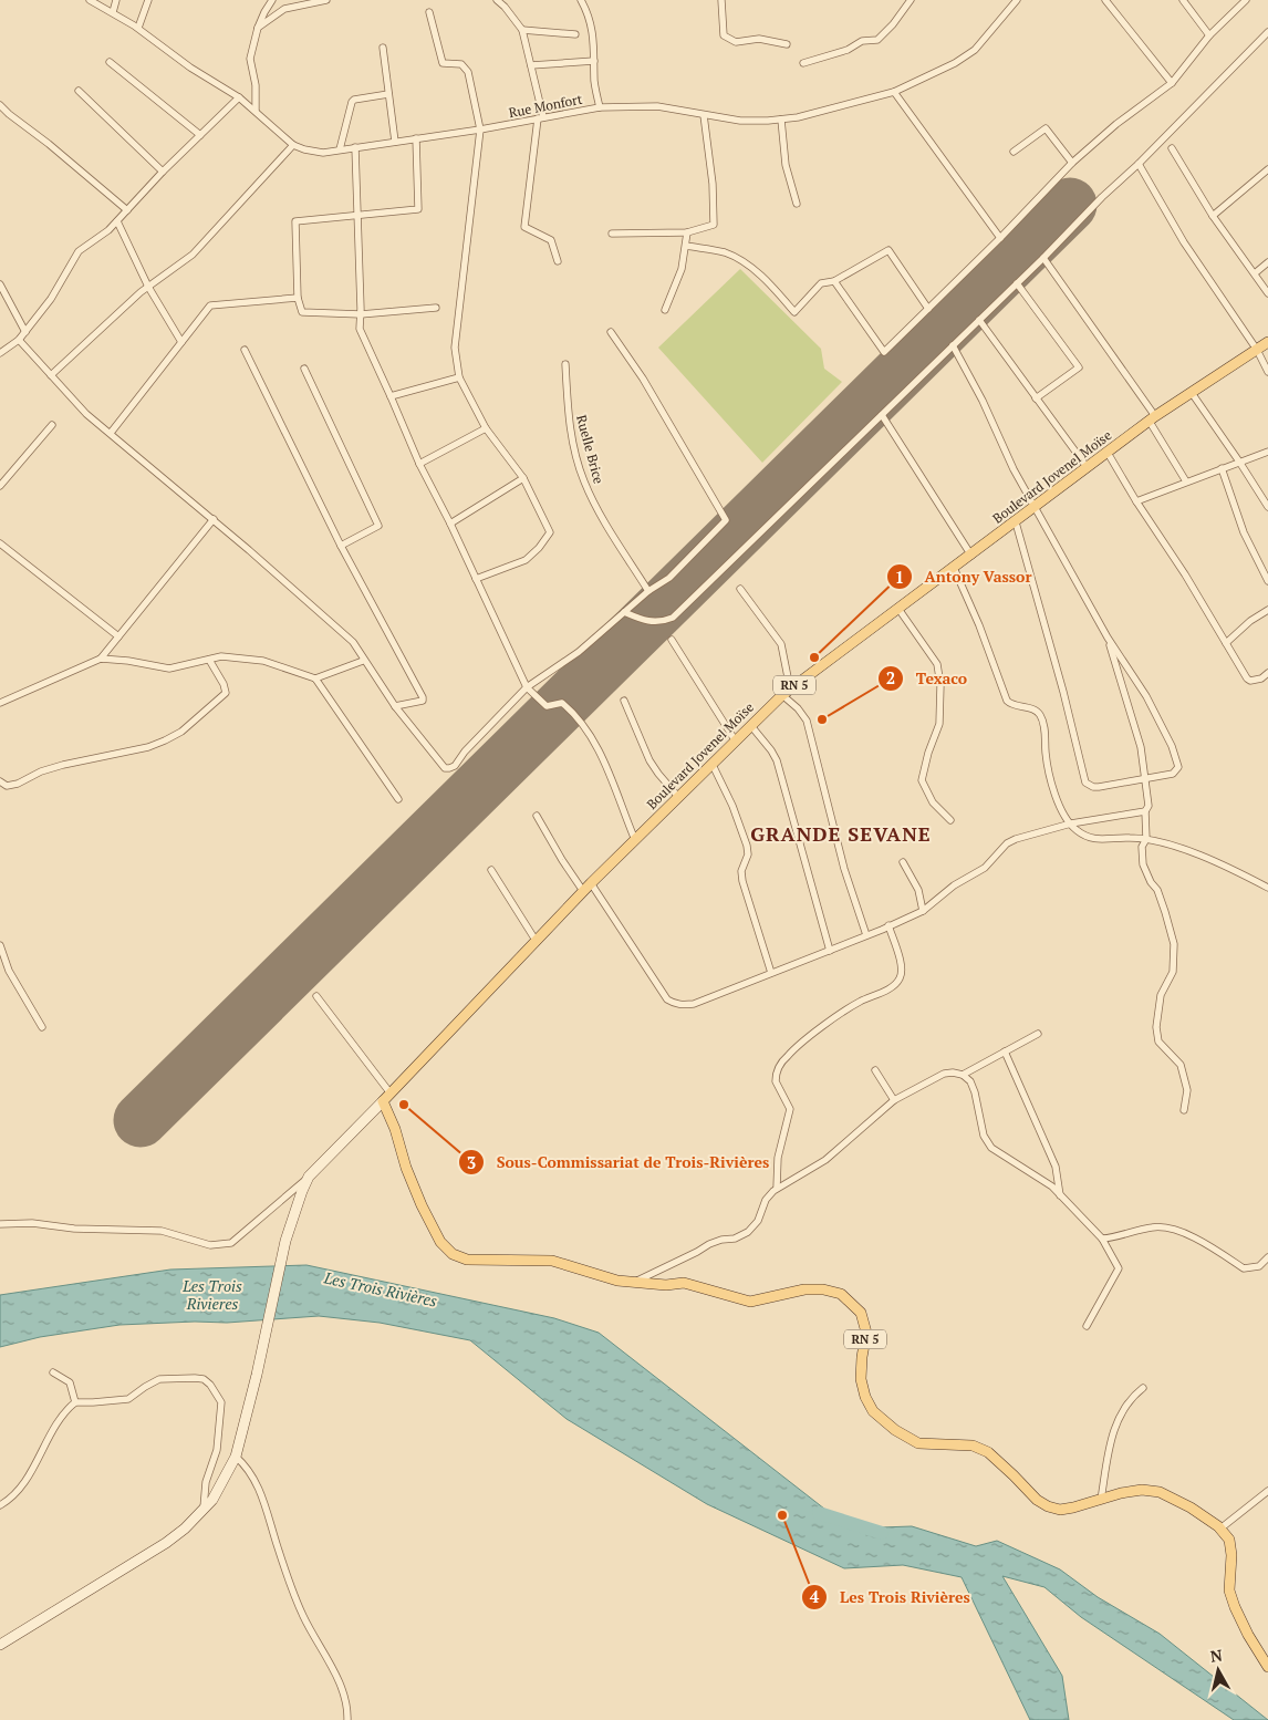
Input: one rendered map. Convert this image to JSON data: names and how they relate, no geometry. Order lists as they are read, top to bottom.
{
  "streets": {
    "main road": ["Boulevard Jovenel Moïse", "RN 5"],
    "street": ["Rue Monfort", "Ruelle Brice"]
  },
  "crossings": [
    ["Boulevard Jovenel Moïse", "RN 5"]
  ],
  "districts": ["GRANDE SEVANE"],
  "water": ["Les Trois Rivieres", "Les Trois Rivières"],
  "places": [
    "Antony Vassor",
    "Texaco",
    "Sous-Commissariat de Trois-Rivières",
    "Les Trois Rivières"
  ],
  "north": "top"
}
